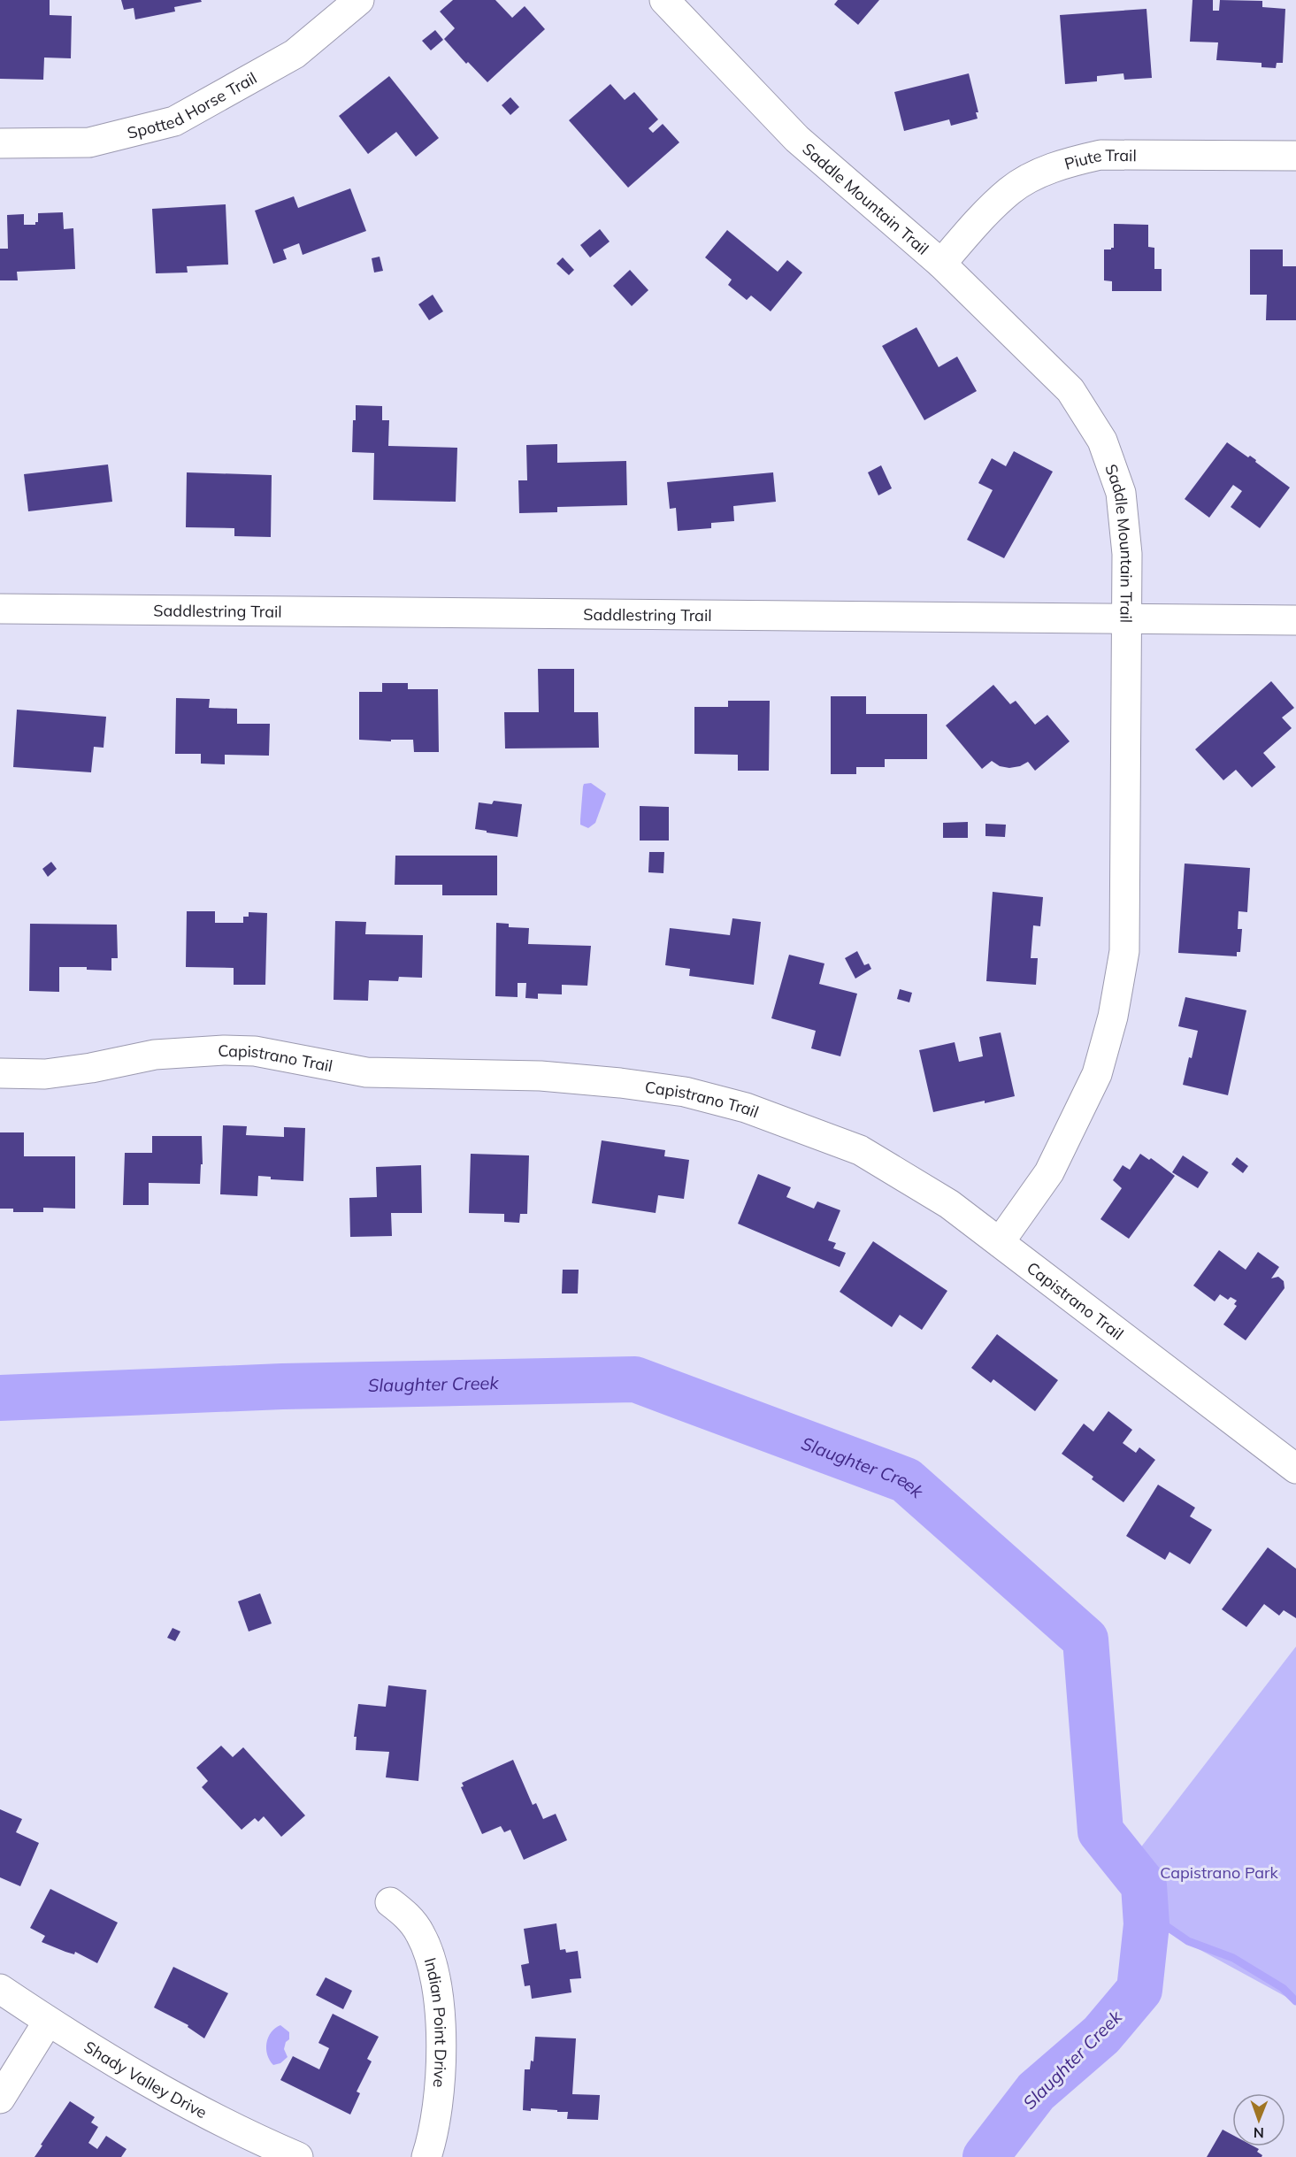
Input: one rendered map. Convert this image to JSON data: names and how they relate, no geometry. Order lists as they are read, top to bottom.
{
  "streets": {
    "street": [
      "Spotted Horse Trail",
      "Piute Trail",
      "Saddle Mountain Trail",
      "Saddlestring Trail",
      "Capistrano Trail",
      "Indian Point Drive",
      "Shady Valley Drive"
    ]
  },
  "crossings": [
    ["Piute Trail", "Saddle Mountain Trail"],
    ["Saddle Mountain Trail", "Saddlestring Trail"],
    ["Saddle Mountain Trail", "Capistrano Trail"]
  ],
  "water": ["Slaughter Creek"],
  "parks": ["Capistrano Park"],
  "north": "bottom"
}
